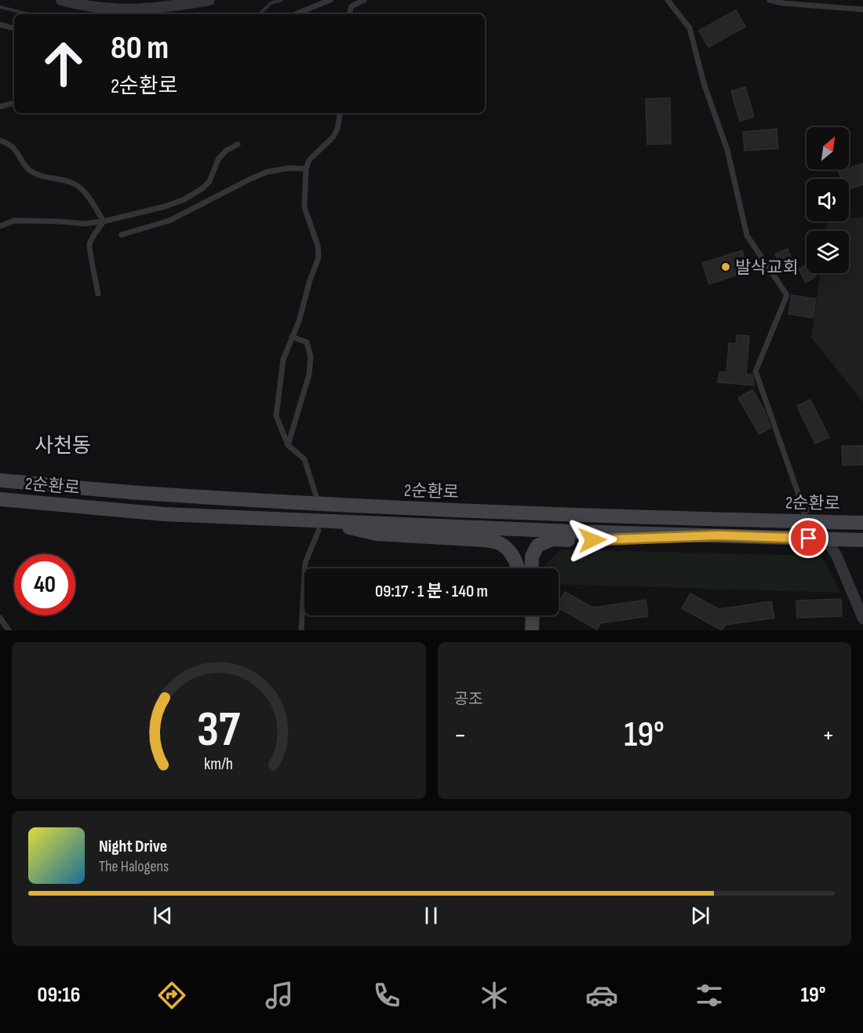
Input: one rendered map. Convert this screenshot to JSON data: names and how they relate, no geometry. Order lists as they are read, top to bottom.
{
  "streets": {
    "street": ["2순환로"]
  },
  "districts": ["사천동"],
  "places": ["발삭교회"],
  "north": "top right",
  "page": {
    "turn": ["80 m", "2순환로"],
    "limit": "40",
    "trip": "09:17 · 1 분 · 140 m",
    "tile": "공조",
    "heat": ["−", "19°", "+"],
    "song": ["Night Drive", "The Halogens"],
    "tabs": ["09:16", "19°"],
    "gauge": ["37", "km/h"]
  }
}
